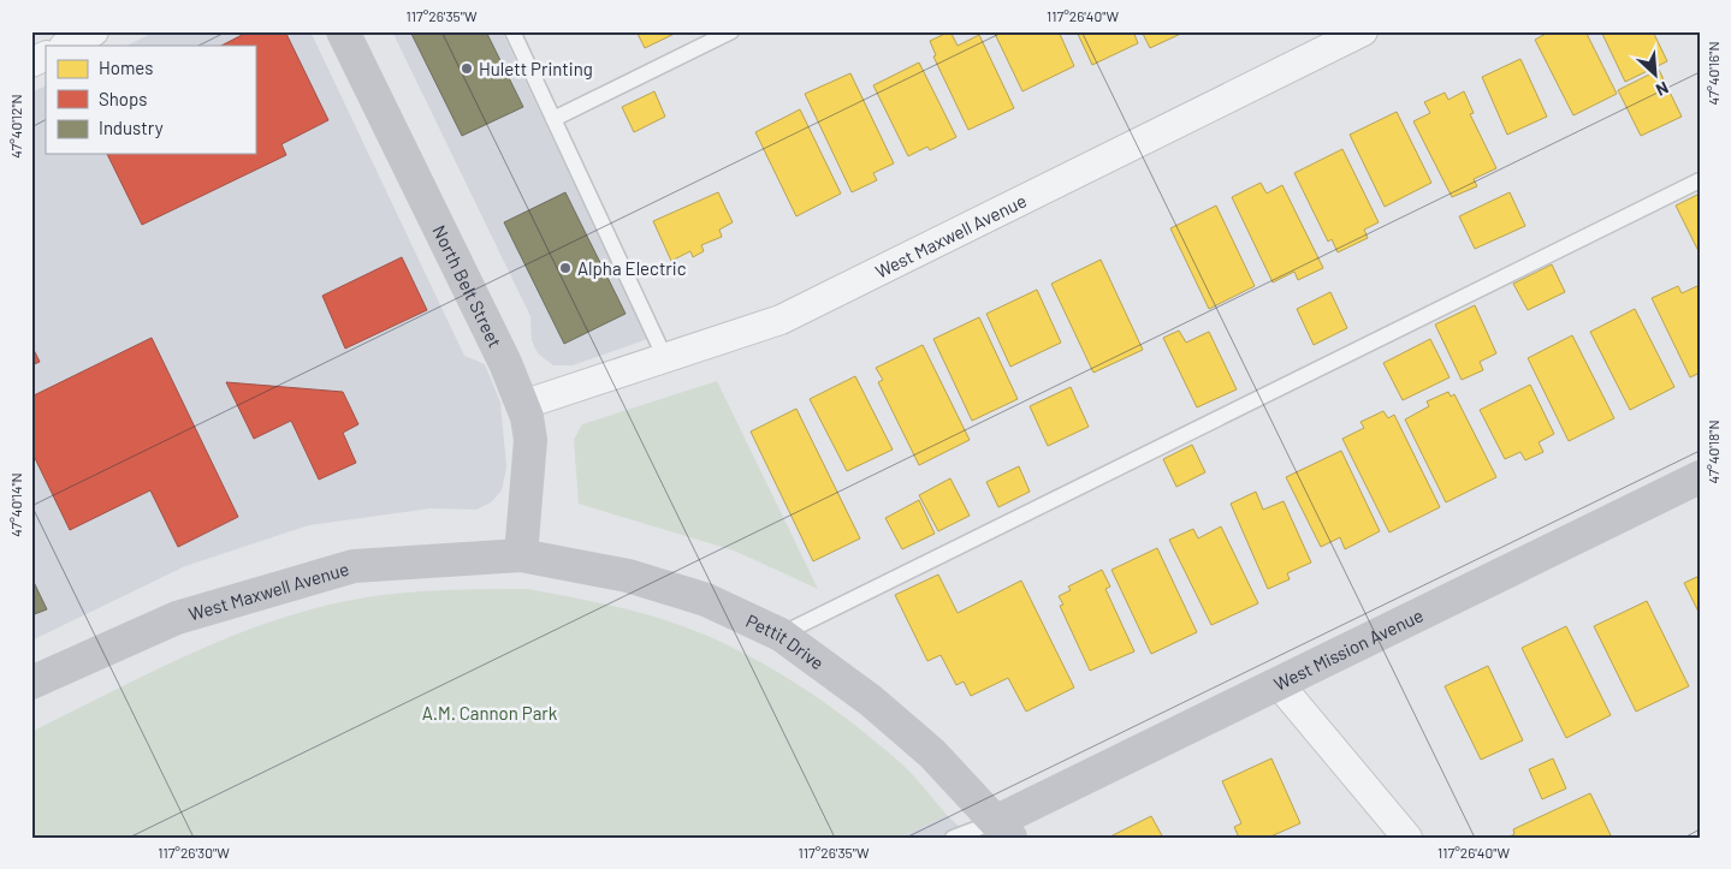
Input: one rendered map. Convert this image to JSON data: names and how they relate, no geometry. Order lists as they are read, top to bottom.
{
  "streets": {
    "street": [
      "West Maxwell Avenue",
      "North Belt Street",
      "Pettit Drive",
      "West Mission Avenue"
    ]
  },
  "crossings": [
    ["West Maxwell Avenue", "North Belt Street"],
    ["West Maxwell Avenue", "Pettit Drive"],
    ["North Belt Street", "Pettit Drive"],
    ["Pettit Drive", "West Mission Avenue"]
  ],
  "parks": ["A.M. Cannon Park"],
  "places": ["Hulett Printing", "Alpha Electric"],
  "legend": ["Homes", "Shops", "Industry"],
  "north": "bottom right",
  "coordinates": [
    "117°26'35\"W",
    "117°26'40\"W",
    "47°40'16\"N",
    "47°40'12\"N",
    "47°40'18\"N",
    "47°40'14\"N",
    "117°26'30\"W"
  ]
}
